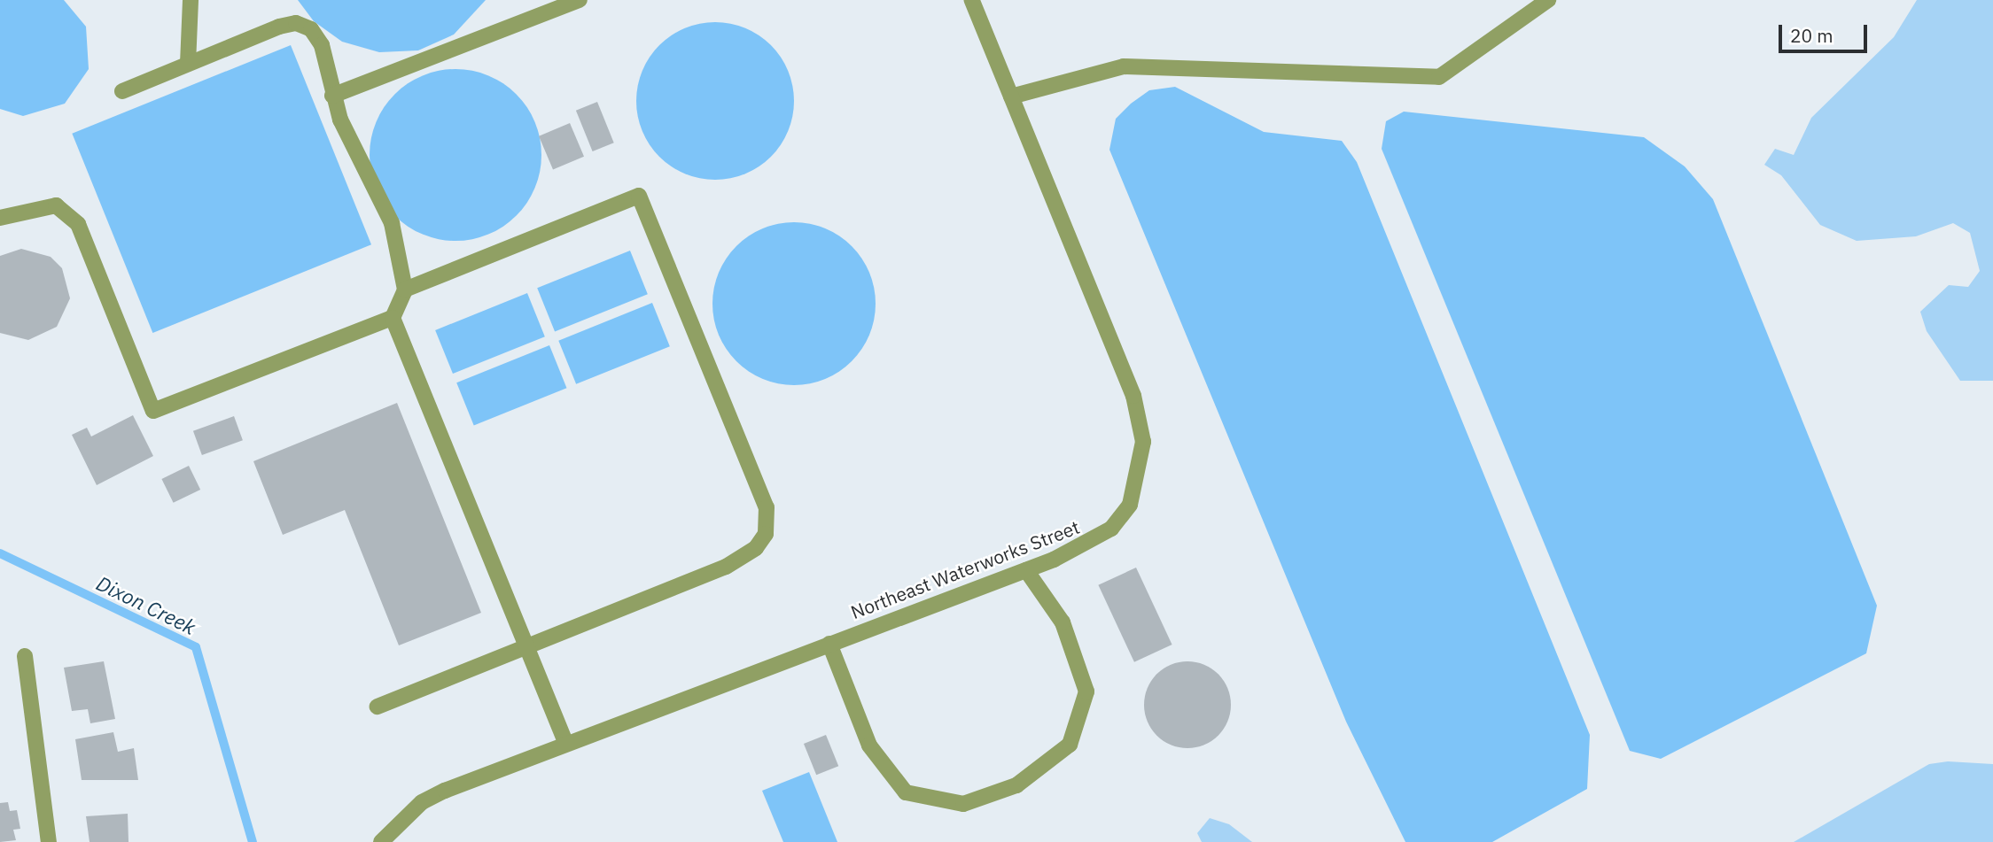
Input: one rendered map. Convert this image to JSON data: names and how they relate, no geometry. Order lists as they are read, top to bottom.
{
  "streets": {
    "street": ["Northeast Waterworks Street"]
  },
  "water": ["Dixon Creek"],
  "scale_bar": "20 m"
}
